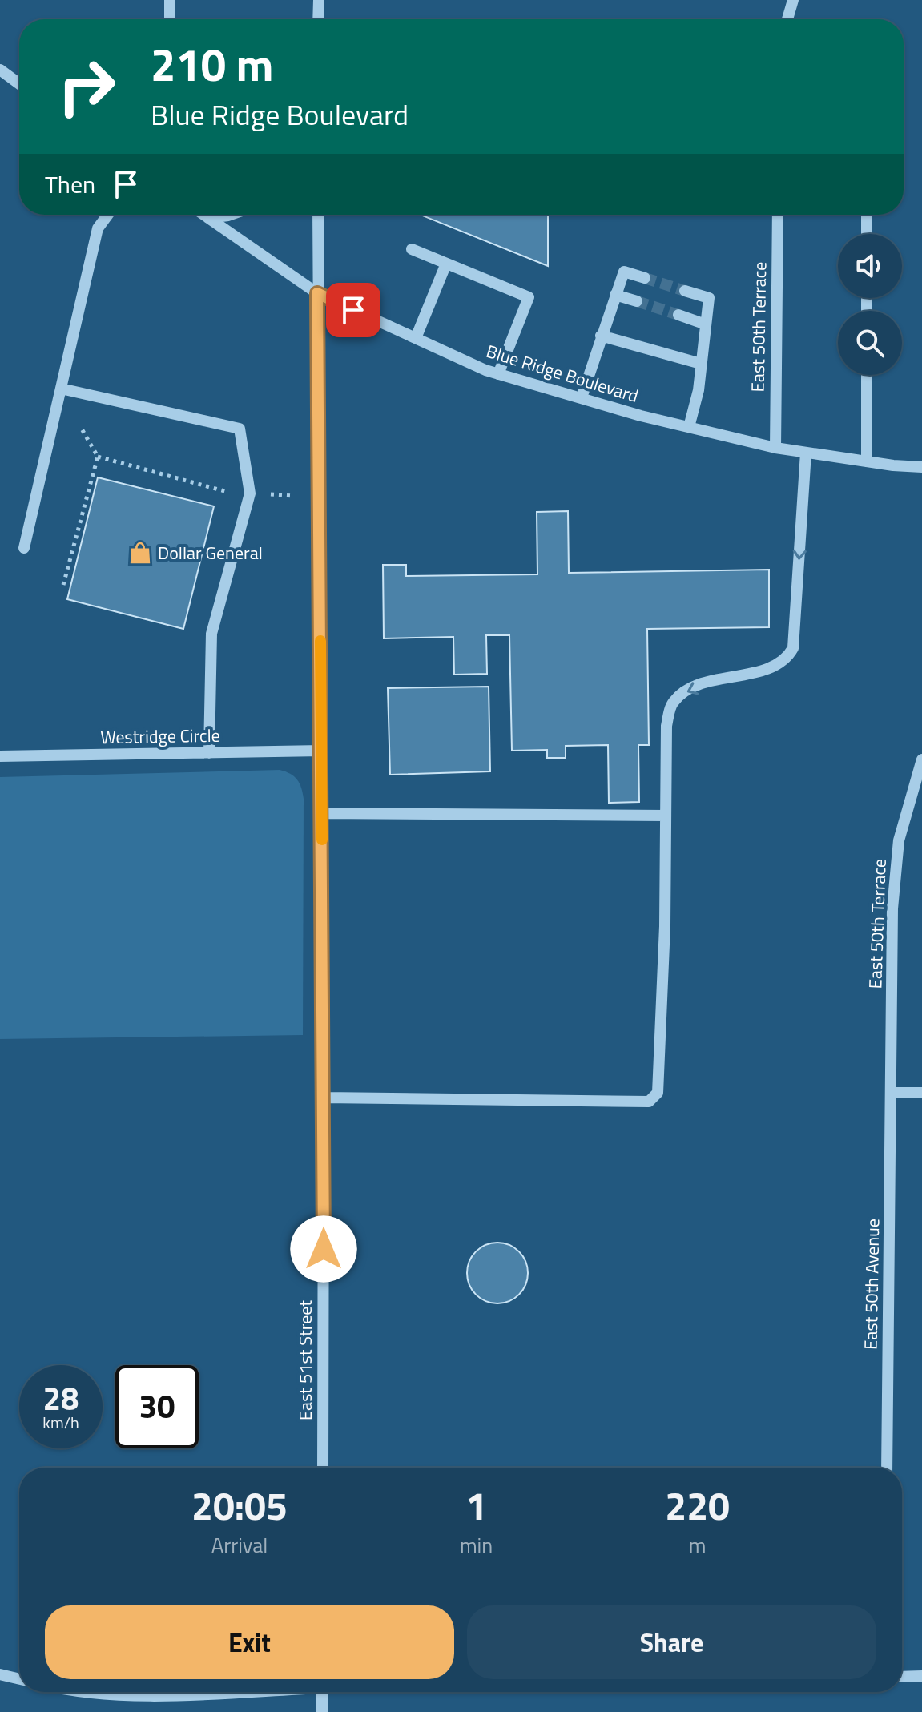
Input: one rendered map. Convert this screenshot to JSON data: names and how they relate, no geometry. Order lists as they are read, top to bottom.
{
  "streets": {
    "street": [
      "East 50th Terrace",
      "Blue Ridge Boulevard",
      "Westridge Circle",
      "East 50th Avenue",
      "East 51st Street"
    ]
  },
  "crossings": [
    ["East 50th Terrace", "Blue Ridge Boulevard"],
    ["East 50th Terrace", "East 50th Avenue"],
    ["Blue Ridge Boulevard", "East 51st Street"],
    ["Westridge Circle", "East 51st Street"]
  ],
  "places": {
    "shop": ["Dollar General"]
  },
  "page": {
    "turn": ["210 m", "Blue Ridge Boulevard"],
    "then": "Then",
    "speed": "28 km/h",
    "limit": "30",
    "eta": [
      "20:05",
      "Arrival",
      "1",
      "min",
      "220",
      "m"
    ],
    "buttons": ["Exit", "Share"]
  }
}
